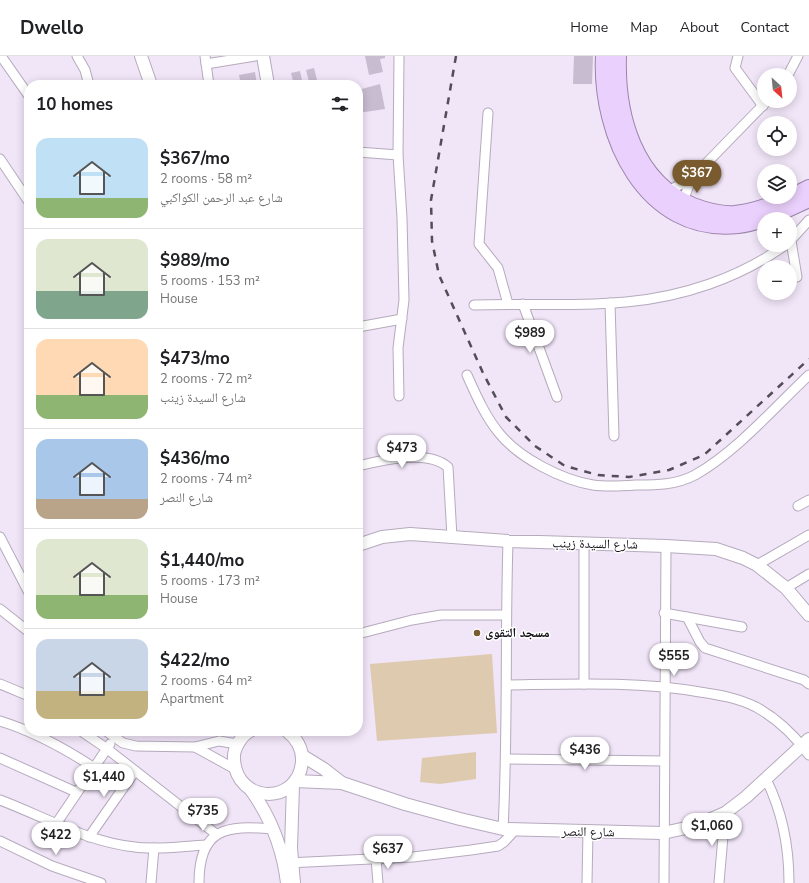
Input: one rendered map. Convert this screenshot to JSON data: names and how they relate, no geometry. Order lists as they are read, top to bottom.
{
  "streets": {
    "street": ["شارع السيدة زينب", "شارع النصر"]
  },
  "places": ["مسجد التقوى"],
  "north": "bottom right",
  "page": {
    "header": "Dwello",
    "nav": [
      "Home",
      "Map",
      "About",
      "Contact"
    ],
    "map_buttons": ["+", "−"],
    "heading": "10 homes",
    "list": [
      {
        "name": "$367/mo",
        "note": "2 rooms · 58 m² · شارع عبد الرحمن الكواكبي"
      },
      {
        "name": "$989/mo",
        "note": "5 rooms · 153 m² · House"
      },
      {
        "name": "$473/mo",
        "note": "2 rooms · 72 m² · شارع السيدة زينب"
      },
      {
        "name": "$436/mo",
        "note": "2 rooms · 74 m² · شارع النصر"
      },
      {
        "name": "$1,440/mo",
        "note": "5 rooms · 173 m² · House"
      },
      {
        "name": "$422/mo",
        "note": "2 rooms · 64 m² · Apartment"
      }
    ],
    "price": [
      "$367",
      "$989",
      "$473",
      "$555",
      "$436",
      "$1,440",
      "$735",
      "$1,060",
      "$422",
      "$637"
    ]
  }
}
